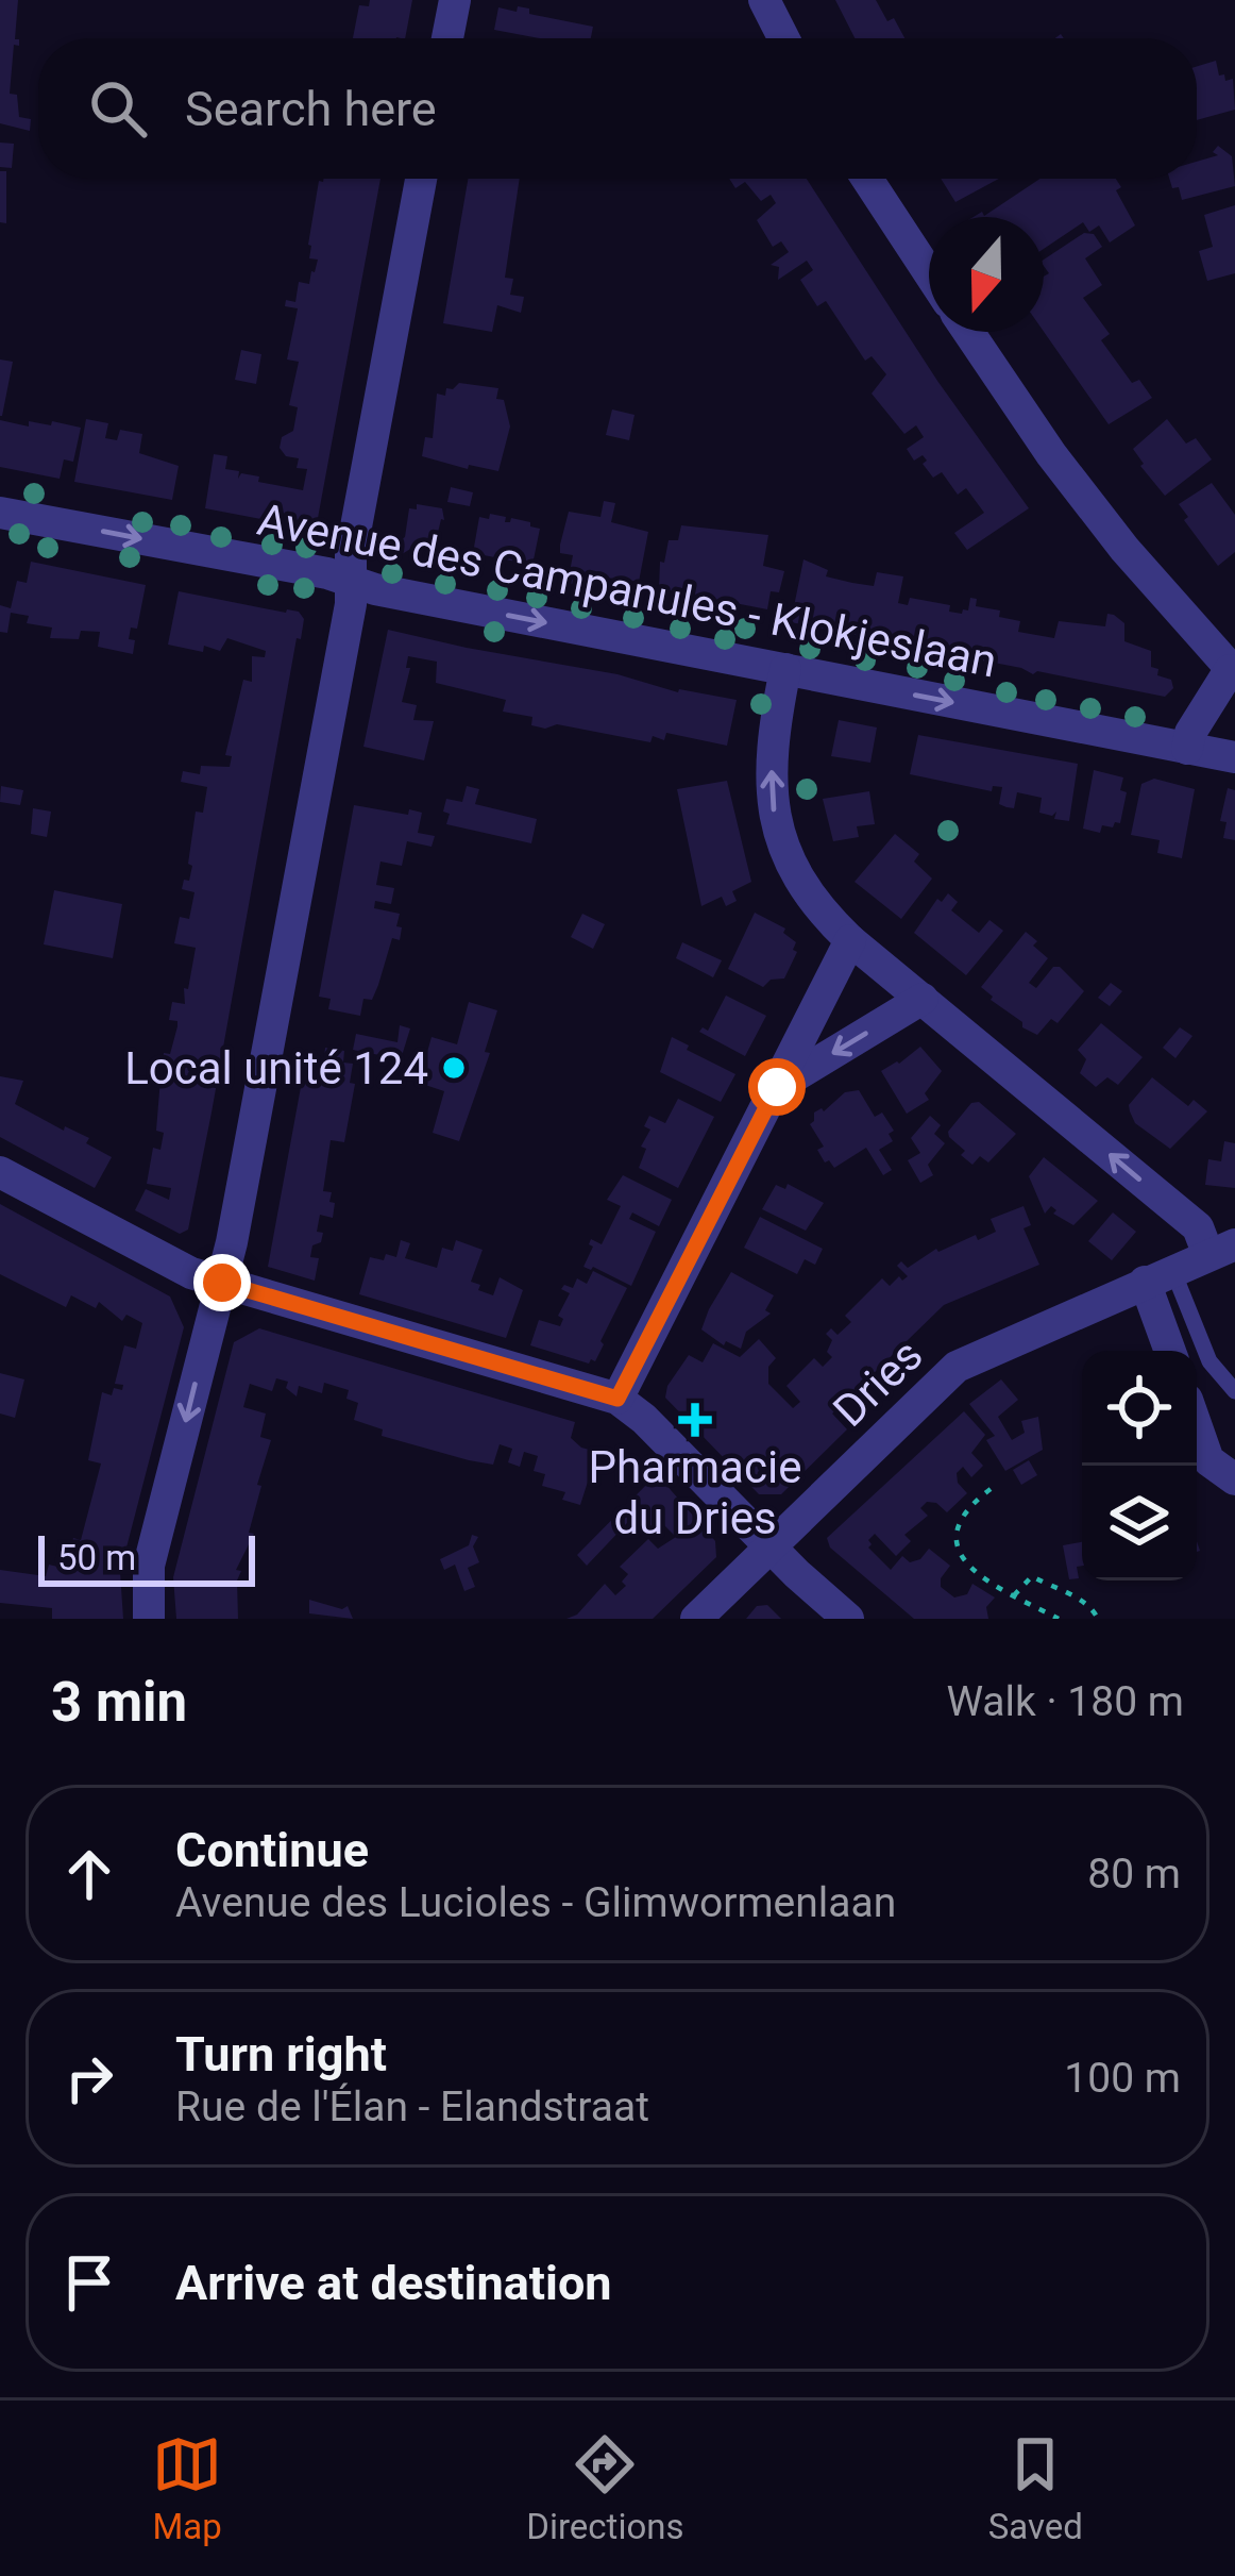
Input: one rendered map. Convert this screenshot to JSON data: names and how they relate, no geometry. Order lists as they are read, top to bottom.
{
  "streets": {
    "street": ["Avenue des Campanules - Klokjeslaan", "Dries"]
  },
  "one_way": ["Avenue des Campanules - Klokjeslaan"],
  "places": {
    "other": ["Local unité 124"],
    "health": ["Pharmacie du Dries"]
  },
  "scale_bar": "50 m",
  "north": "bottom",
  "page": {
    "search": "Search here",
    "scale": "50 m",
    "heading": ["3 min", "Walk · 180 m"],
    "list": [
      ["Continue", "Avenue des Lucioles - Glimwormenlaan", "80 m"],
      ["Turn right", "Rue de l'Élan - Elandstraat", "100 m"],
      "Arrive at destination"
    ],
    "nav": ["Map", "Directions", "Saved"]
  }
}
